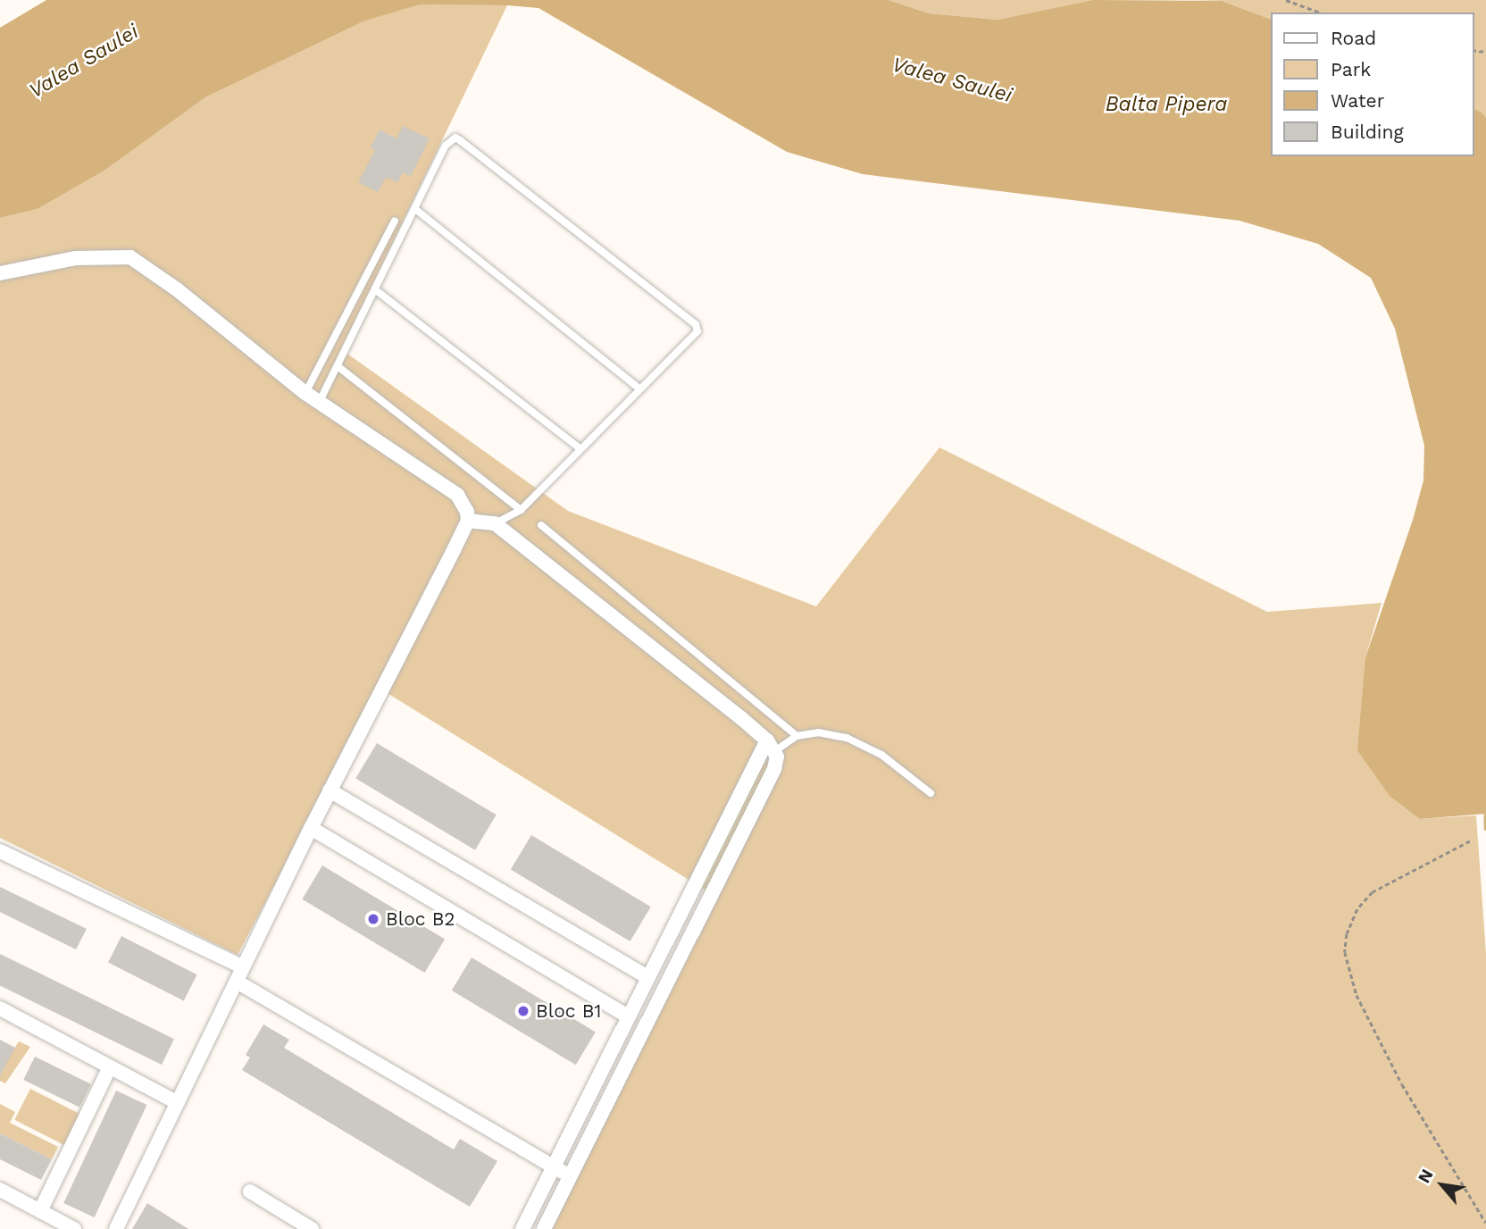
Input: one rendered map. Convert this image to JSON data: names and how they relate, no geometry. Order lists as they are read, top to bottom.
{
  "water": ["Valea Saulei", "Balta Pipera"],
  "places": ["Bloc B2", "Bloc B1"],
  "legend": [
    "Road",
    "Park",
    "Water",
    "Building"
  ],
  "north": "top left"
}
